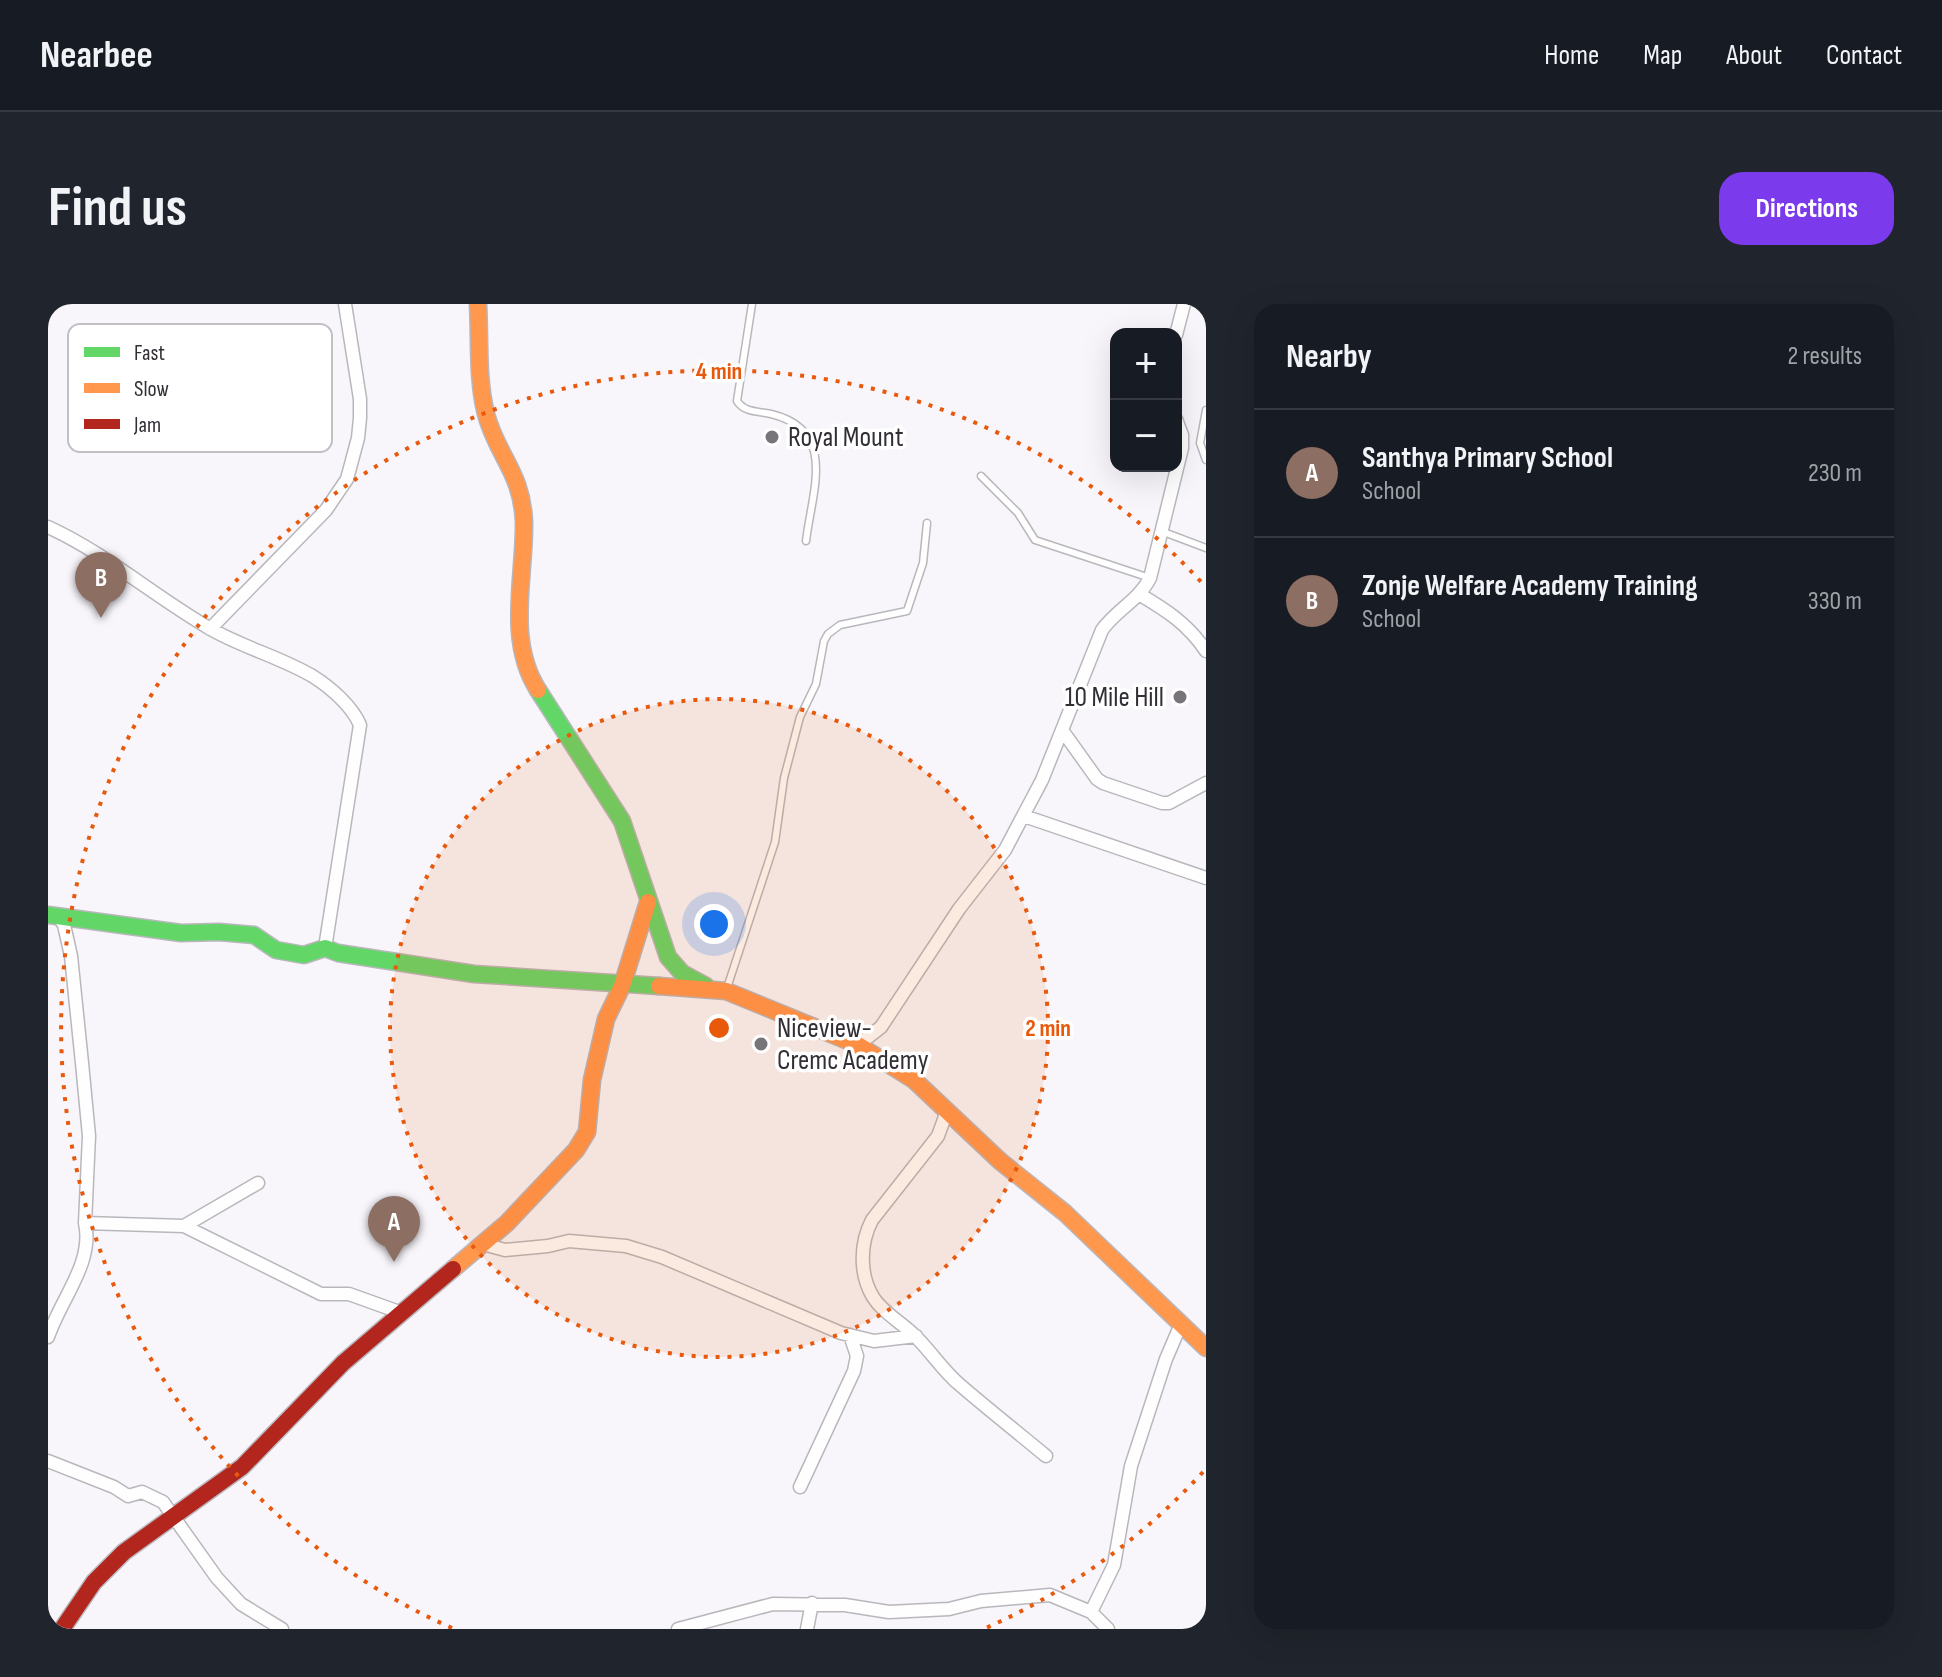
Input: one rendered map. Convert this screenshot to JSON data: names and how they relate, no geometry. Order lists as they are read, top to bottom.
{
  "places": ["Royal Mount", "10 Mile Hill", "Niceview- Cremc Academy"],
  "legend": ["Fast", "Slow", "Jam"],
  "page": {
    "header": "Nearbee",
    "nav": [
      "Home",
      "Map",
      "About",
      "Contact"
    ],
    "buttons": "Directions",
    "title": "Find us",
    "heading": ["Nearby", "2 results"],
    "map_buttons": ["+", "−"],
    "list": [
      {
        "mark": "A",
        "name": "Santhya Primary School",
        "note": "School",
        "value": "230 m"
      },
      {
        "mark": "B",
        "name": "Zonje Welfare Academy Training",
        "note": "School",
        "value": "330 m"
      }
    ],
    "pins": ["B", "A"]
  },
  "rings": ["4 min", "2 min"]
}
